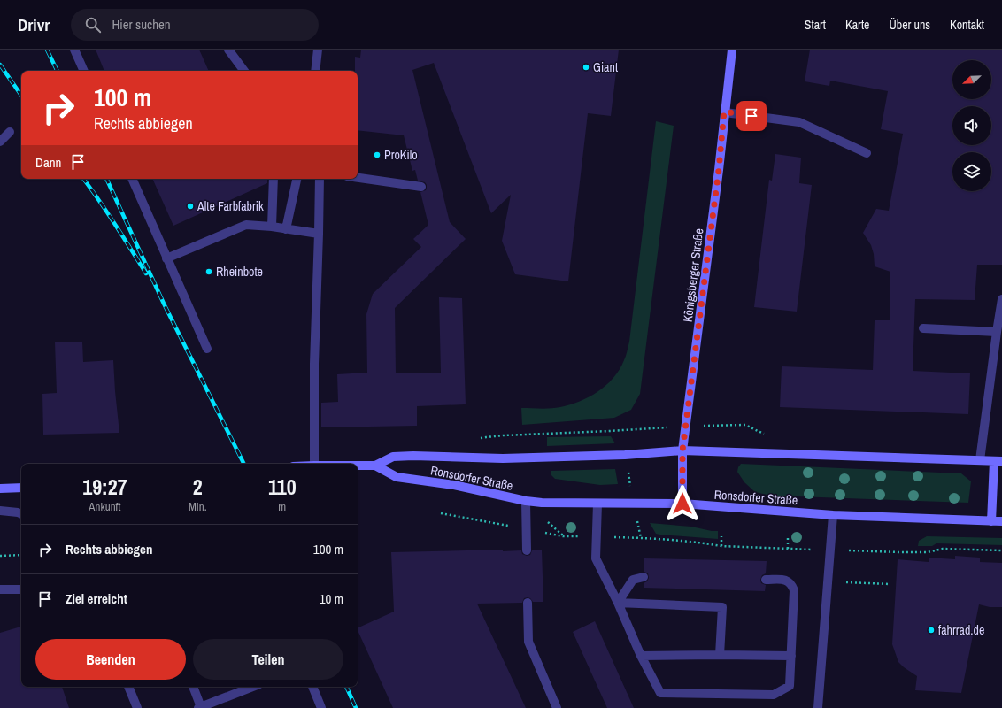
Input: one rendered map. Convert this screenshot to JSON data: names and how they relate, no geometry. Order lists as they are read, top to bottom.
{
  "streets": {
    "main road": ["Königsberger Straße", "Ronsdorfer Straße"]
  },
  "crossings": [
    ["Königsberger Straße", "Ronsdorfer Straße"]
  ],
  "places": [
    "Giant",
    "ProKilo",
    "Alte Farbfabrik",
    "Rheinbote",
    "fahrrad.de"
  ],
  "north": "bottom left",
  "page": {
    "header": "Drivr",
    "search": "Hier suchen",
    "nav": [
      "Start",
      "Karte",
      "Über uns",
      "Kontakt"
    ],
    "turn": ["100 m", "Rechts abbiegen"],
    "then": "Dann",
    "eta": [
      "19:27",
      "Ankunft",
      "2",
      "Min.",
      "110",
      "m"
    ],
    "list": [
      {
        "name": "Rechts abbiegen",
        "value": "100 m"
      },
      {
        "name": "Ziel erreicht",
        "value": "10 m"
      }
    ],
    "buttons": ["Beenden", "Teilen"]
  }
}
